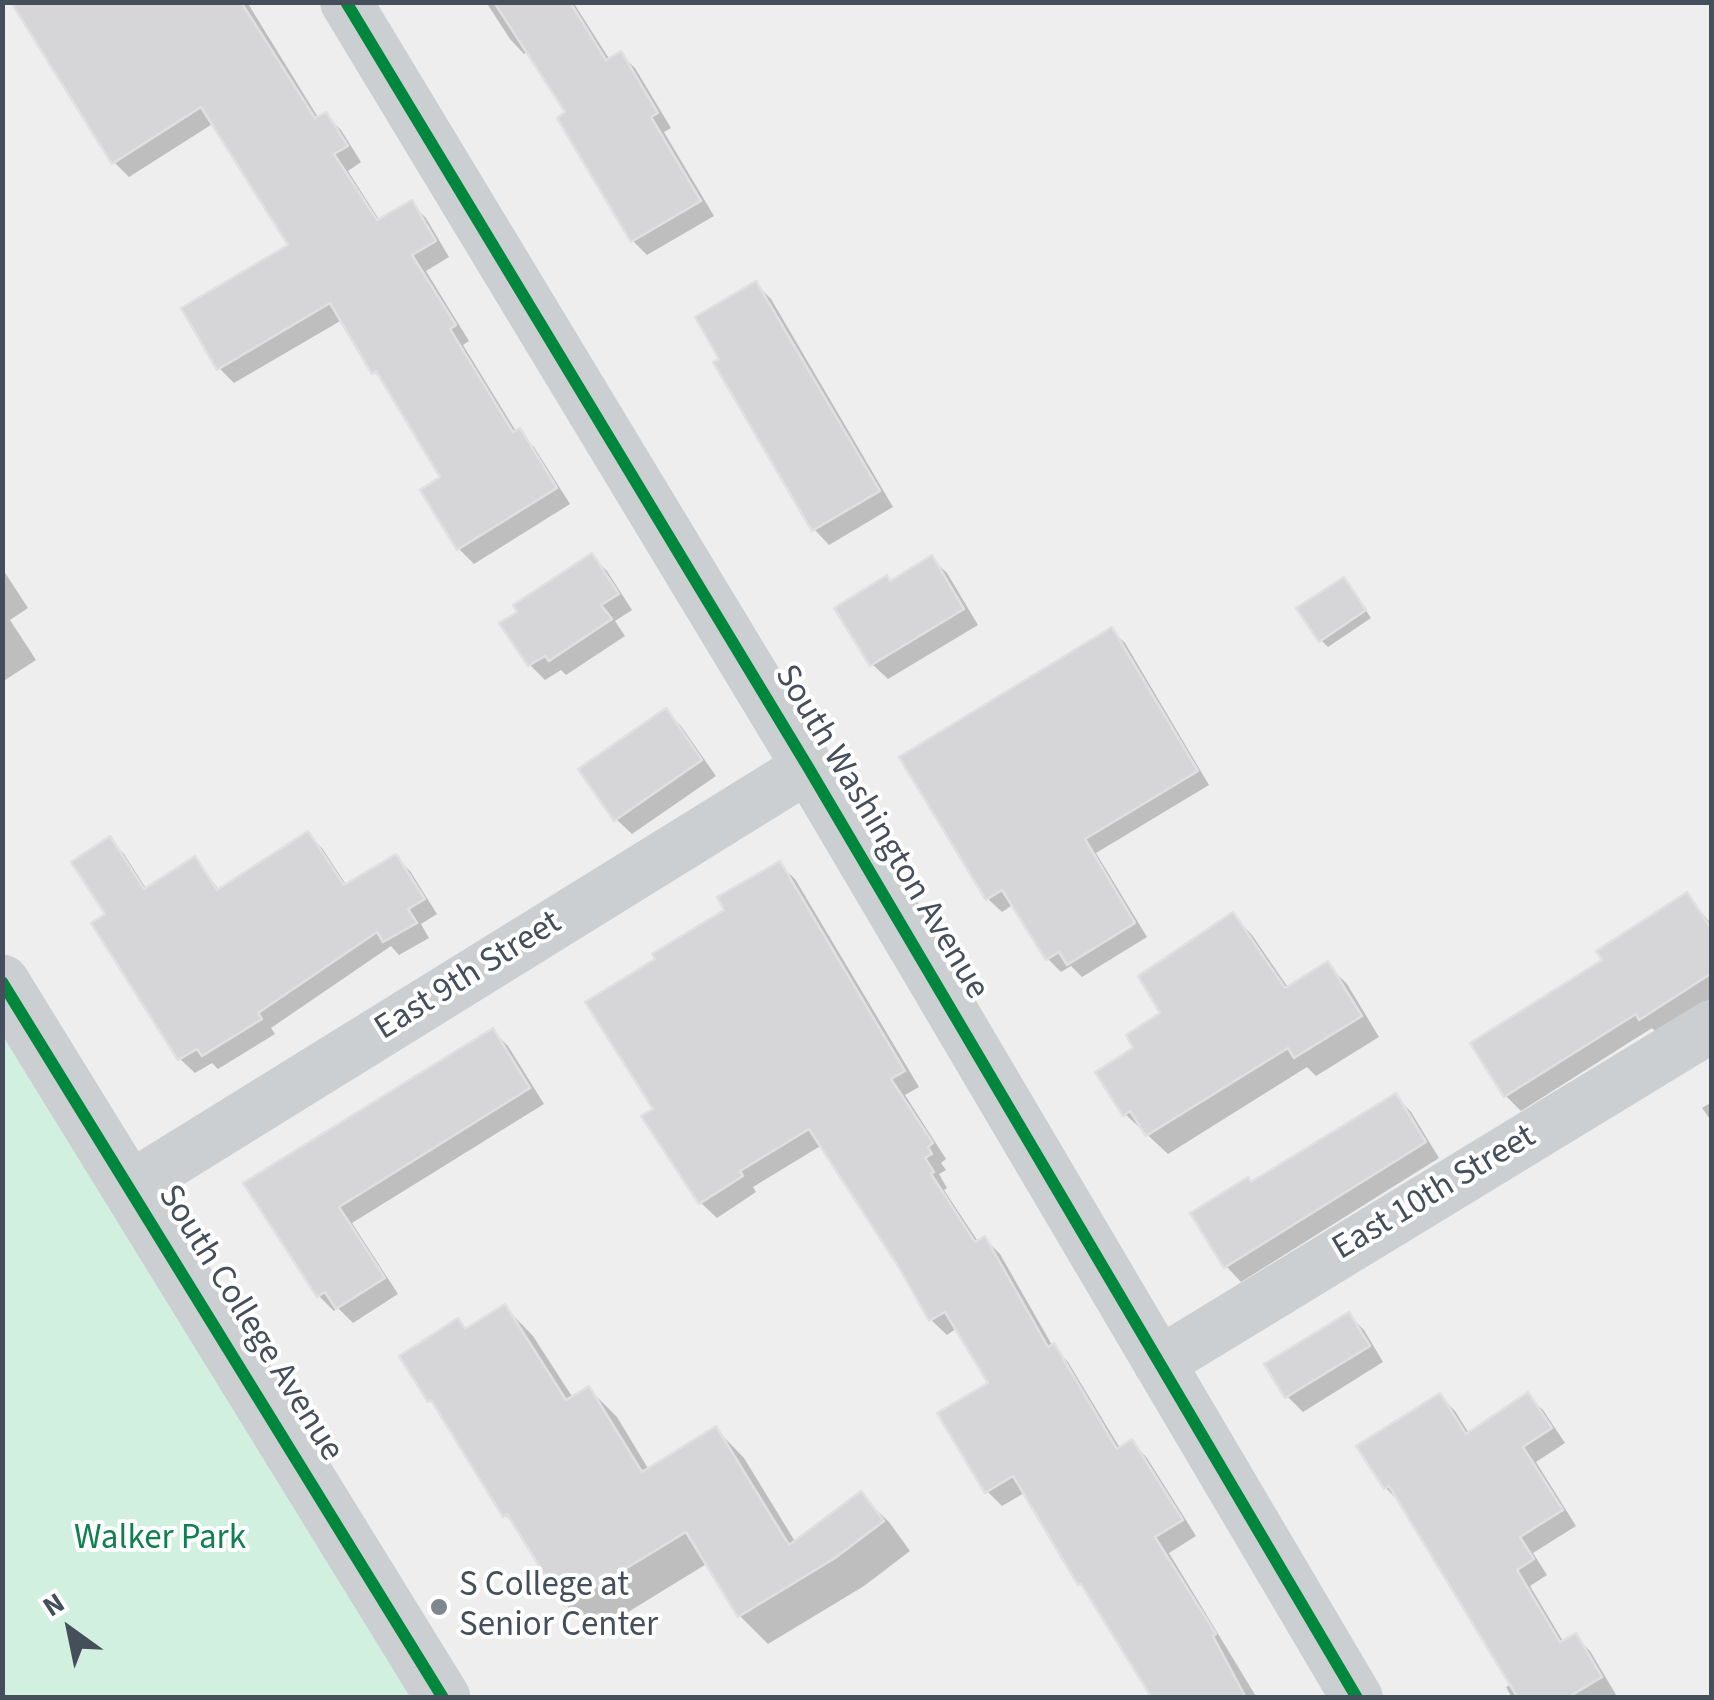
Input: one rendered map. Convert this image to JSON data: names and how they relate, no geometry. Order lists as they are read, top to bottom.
{
  "streets": {
    "street": [
      "South Washington Avenue",
      "East 9th Street",
      "East 10th Street",
      "South College Avenue"
    ]
  },
  "crossings": [
    ["South Washington Avenue", "East 9th Street"],
    ["South Washington Avenue", "East 10th Street"],
    ["East 9th Street", "South College Avenue"]
  ],
  "parks": ["Walker Park"],
  "places": ["S College at Senior Center"],
  "north": "top left"
}
